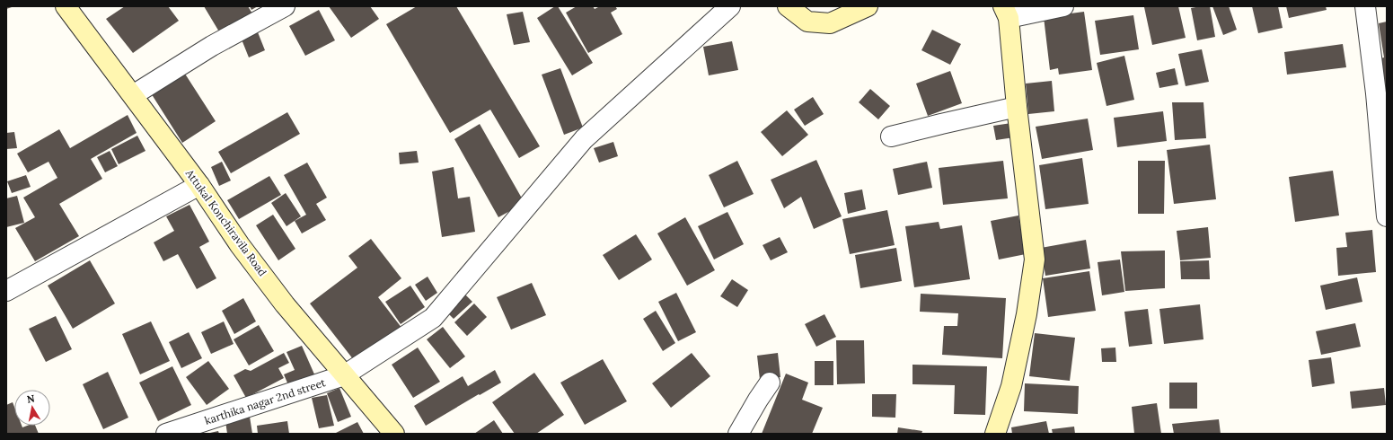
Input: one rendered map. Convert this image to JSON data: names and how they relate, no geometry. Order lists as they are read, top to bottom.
{
  "streets": {
    "main road": ["Attukal Konchiravila Road"],
    "street": ["karthika nagar 2nd street"]
  },
  "crossings": [
    ["Attukal Konchiravila Road", "karthika nagar 2nd street"]
  ],
  "north": "top"
}
